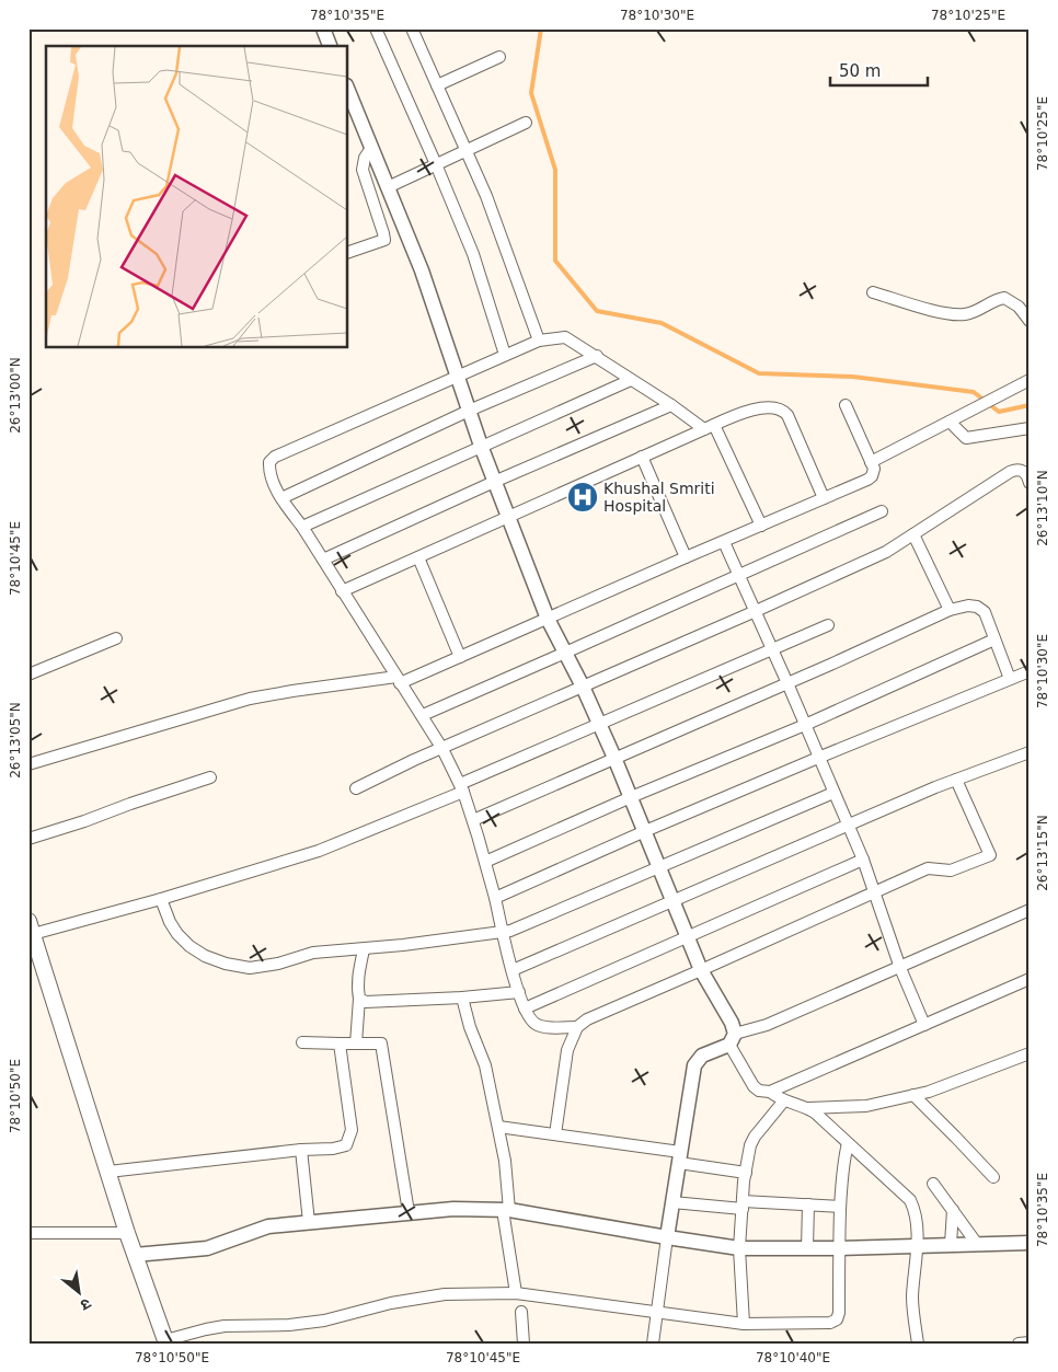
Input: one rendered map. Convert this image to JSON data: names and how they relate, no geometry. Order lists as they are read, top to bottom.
{
  "places": {
    "hospital": ["Khushal Smriti Hospital"]
  },
  "scale_bar": "50 m",
  "north": "bottom right",
  "coordinates": [
    "78°10'35\"E",
    "78°10'30\"E",
    "78°10'25\"E",
    "26°13'00\"N",
    "26°13'10\"N",
    "78°10'45\"E",
    "26°13'05\"N",
    "26°13'15\"N",
    "78°10'50\"E",
    "78°10'40\"E"
  ]
}
